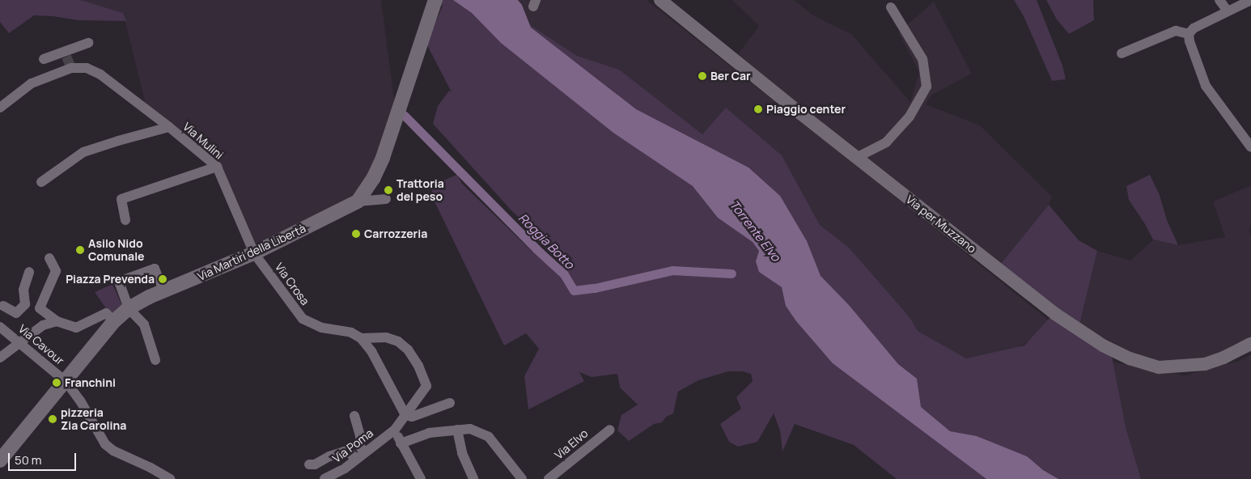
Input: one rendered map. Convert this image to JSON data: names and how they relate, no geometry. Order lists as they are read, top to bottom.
{
  "streets": {
    "main road": ["Via Martiri della Libertà"],
    "street": [
      "Via Mulini",
      "Via per Muzzano",
      "Via Crosa",
      "Via Cavour",
      "Via Elvo",
      "Via Poma"
    ]
  },
  "crossings": [
    ["Via Mulini", "Via Martiri della Libertà"],
    ["Via Mulini", "Via Crosa"],
    ["Via Martiri della Libertà", "Via Crosa"],
    ["Via Martiri della Libertà", "Via Cavour"],
    ["Via Crosa", "Via Poma"]
  ],
  "water": ["Torrente Elvo", "Roggia Botto"],
  "places": [
    "Ber Car",
    "Piaggio center",
    "Trattoria del peso",
    "Carrozzeria",
    "Asilo Nido Comunale",
    "Piazza Prevenda",
    "Franchini",
    "pizzeria Zia Carolina"
  ],
  "scale_bar": "50 m"
}
